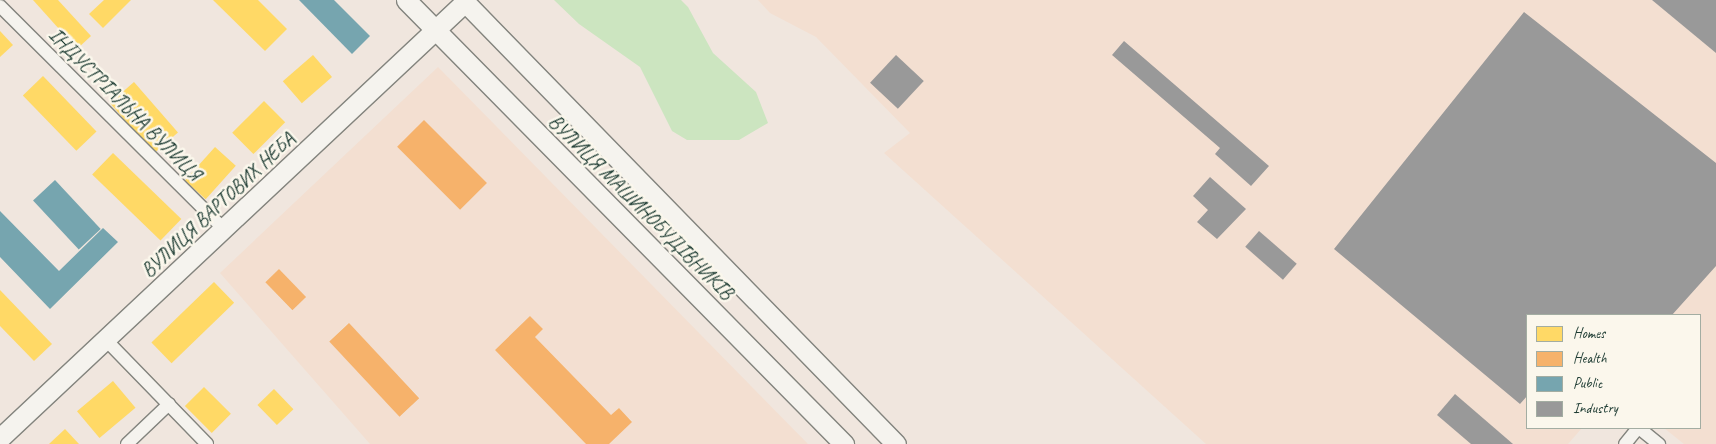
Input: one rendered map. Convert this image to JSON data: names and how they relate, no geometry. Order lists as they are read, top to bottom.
{
  "streets": {
    "street": ["ІНДУСТРІАЛЬНА ВУЛИЦЯ", "ВУЛИЦЯ ВАРТОВИХ НЕБА", "ВУЛИЦЯ МАШИНОБУДІВНИКІВ"]
  },
  "crossings": [
    ["ІНДУСТРІАЛЬНА ВУЛИЦЯ", "ВУЛИЦЯ ВАРТОВИХ НЕБА"],
    ["ВУЛИЦЯ ВАРТОВИХ НЕБА", "ВУЛИЦЯ МАШИНОБУДІВНИКІВ"]
  ],
  "legend": [
    "Homes",
    "Health",
    "Public",
    "Industry"
  ]
}
